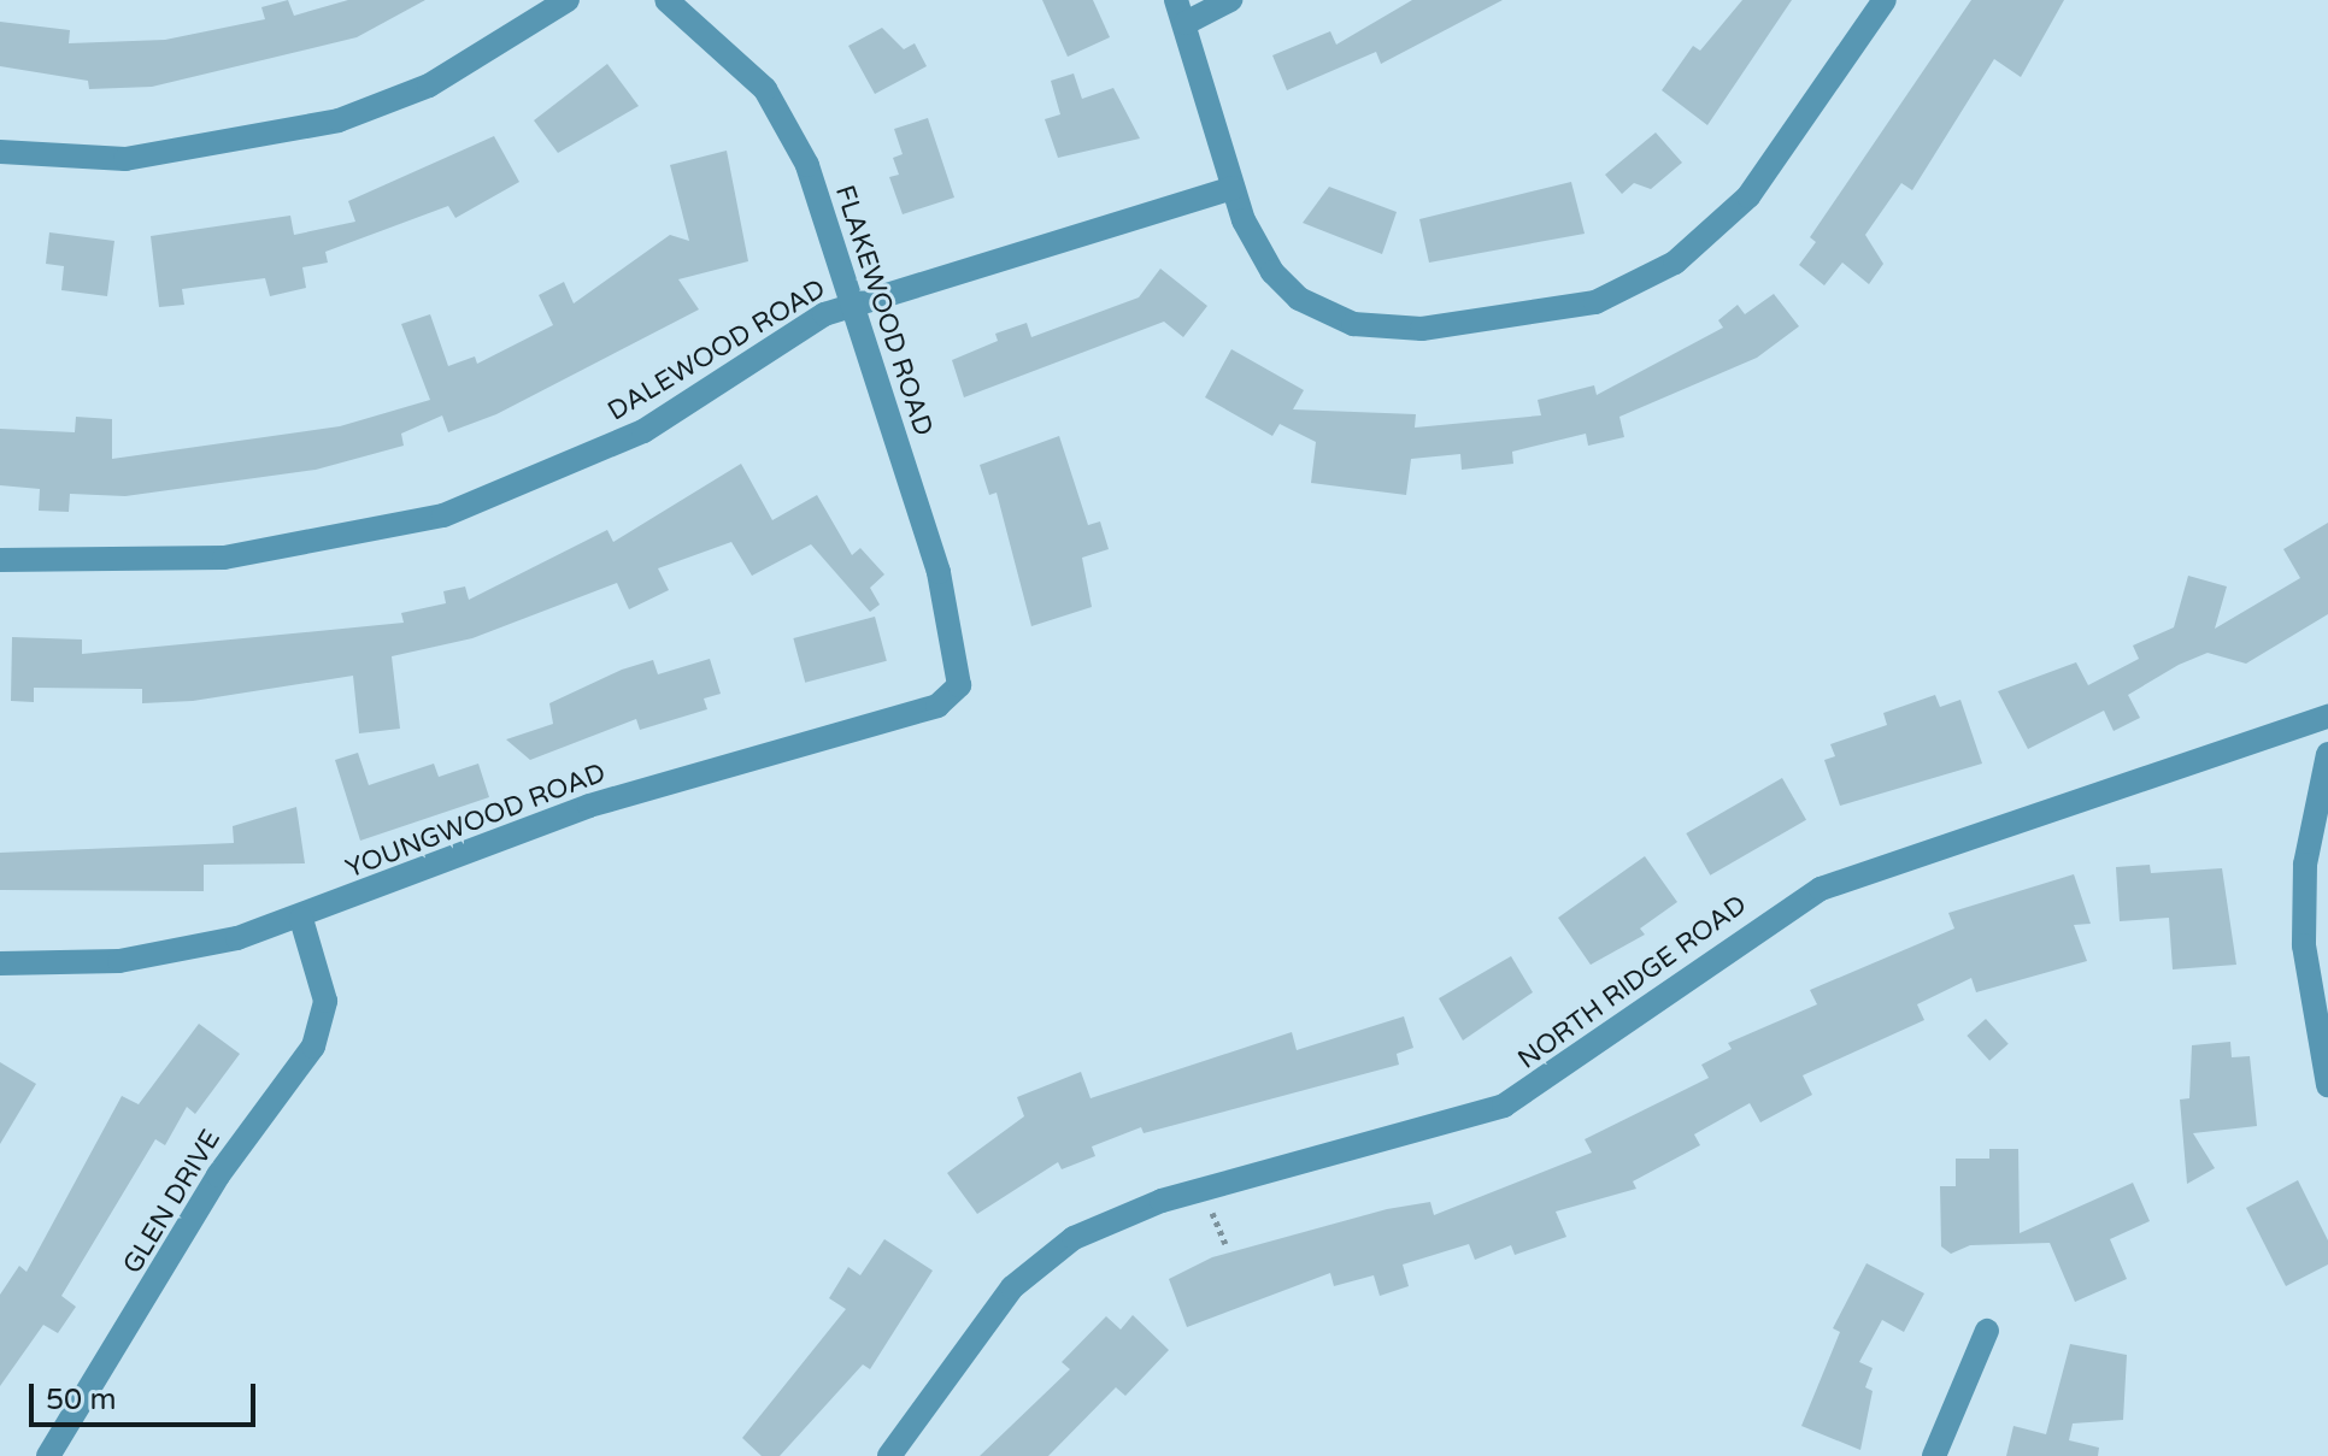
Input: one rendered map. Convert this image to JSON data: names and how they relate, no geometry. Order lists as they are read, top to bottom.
{
  "streets": {
    "street": [
      "FLAKEWOOD ROAD",
      "DALEWOOD ROAD",
      "YOUNGWOOD ROAD",
      "NORTH RIDGE ROAD",
      "GLEN DRIVE"
    ]
  },
  "crossings": [
    ["FLAKEWOOD ROAD", "DALEWOOD ROAD"],
    ["FLAKEWOOD ROAD", "YOUNGWOOD ROAD"],
    ["YOUNGWOOD ROAD", "GLEN DRIVE"]
  ],
  "scale_bar": "50 m"
}
